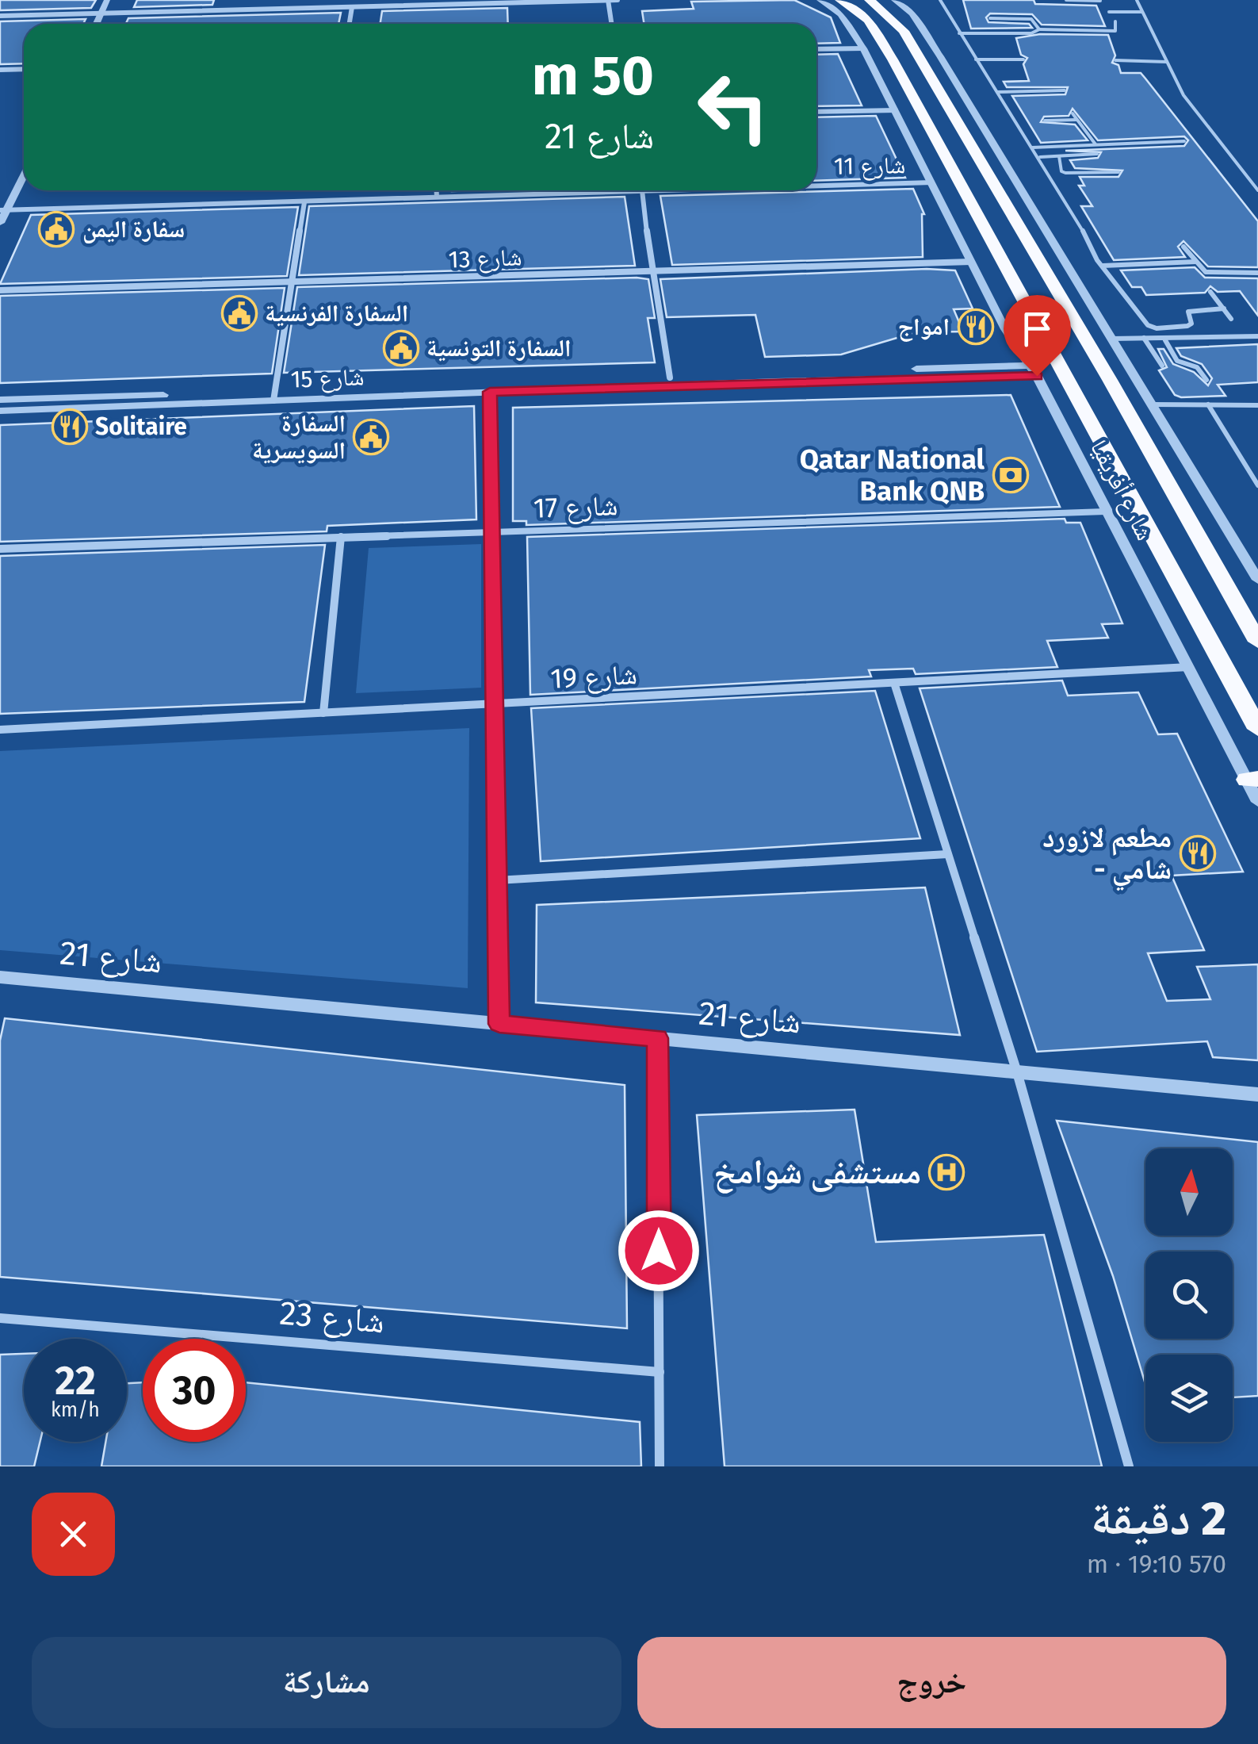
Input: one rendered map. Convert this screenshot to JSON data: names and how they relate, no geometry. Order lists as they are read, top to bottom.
{
  "streets": {
    "highway": ["شارع أفريقيا"],
    "street": [
      "شارع 11",
      "شارع 13",
      "شارع 15",
      "شارع 17",
      "شارع 19",
      "شارع 21",
      "شارع 23"
    ]
  },
  "crossings": [
    ["شارع 11", "شارع أفريقيا"],
    ["شارع 13", "شارع أفريقيا"],
    ["شارع 15", "شارع أفريقيا"],
    ["شارع أفريقيا", "شارع 17"],
    ["شارع أفريقيا", "شارع 19"]
  ],
  "places": {
    "public building": [
      "سفارة اليمن",
      "السفارة الفرنسية",
      "السفارة التونسية",
      "السفارة السويسرية"
    ],
    "restaurant": ["امواج", "Solitaire", "مطعم لازورد - شامي"],
    "bank": ["Qatar National Bank QNB"],
    "hospital": ["مستشفى شوامخ"]
  },
  "north": "top",
  "page": {
    "turn": ["50 m", "شارع 21"],
    "speed": "22 km/h",
    "limit": "30",
    "heading": ["2 دقيقة", "570 m · 19:10"],
    "buttons": ["خروج", "مشاركة"]
  }
}
